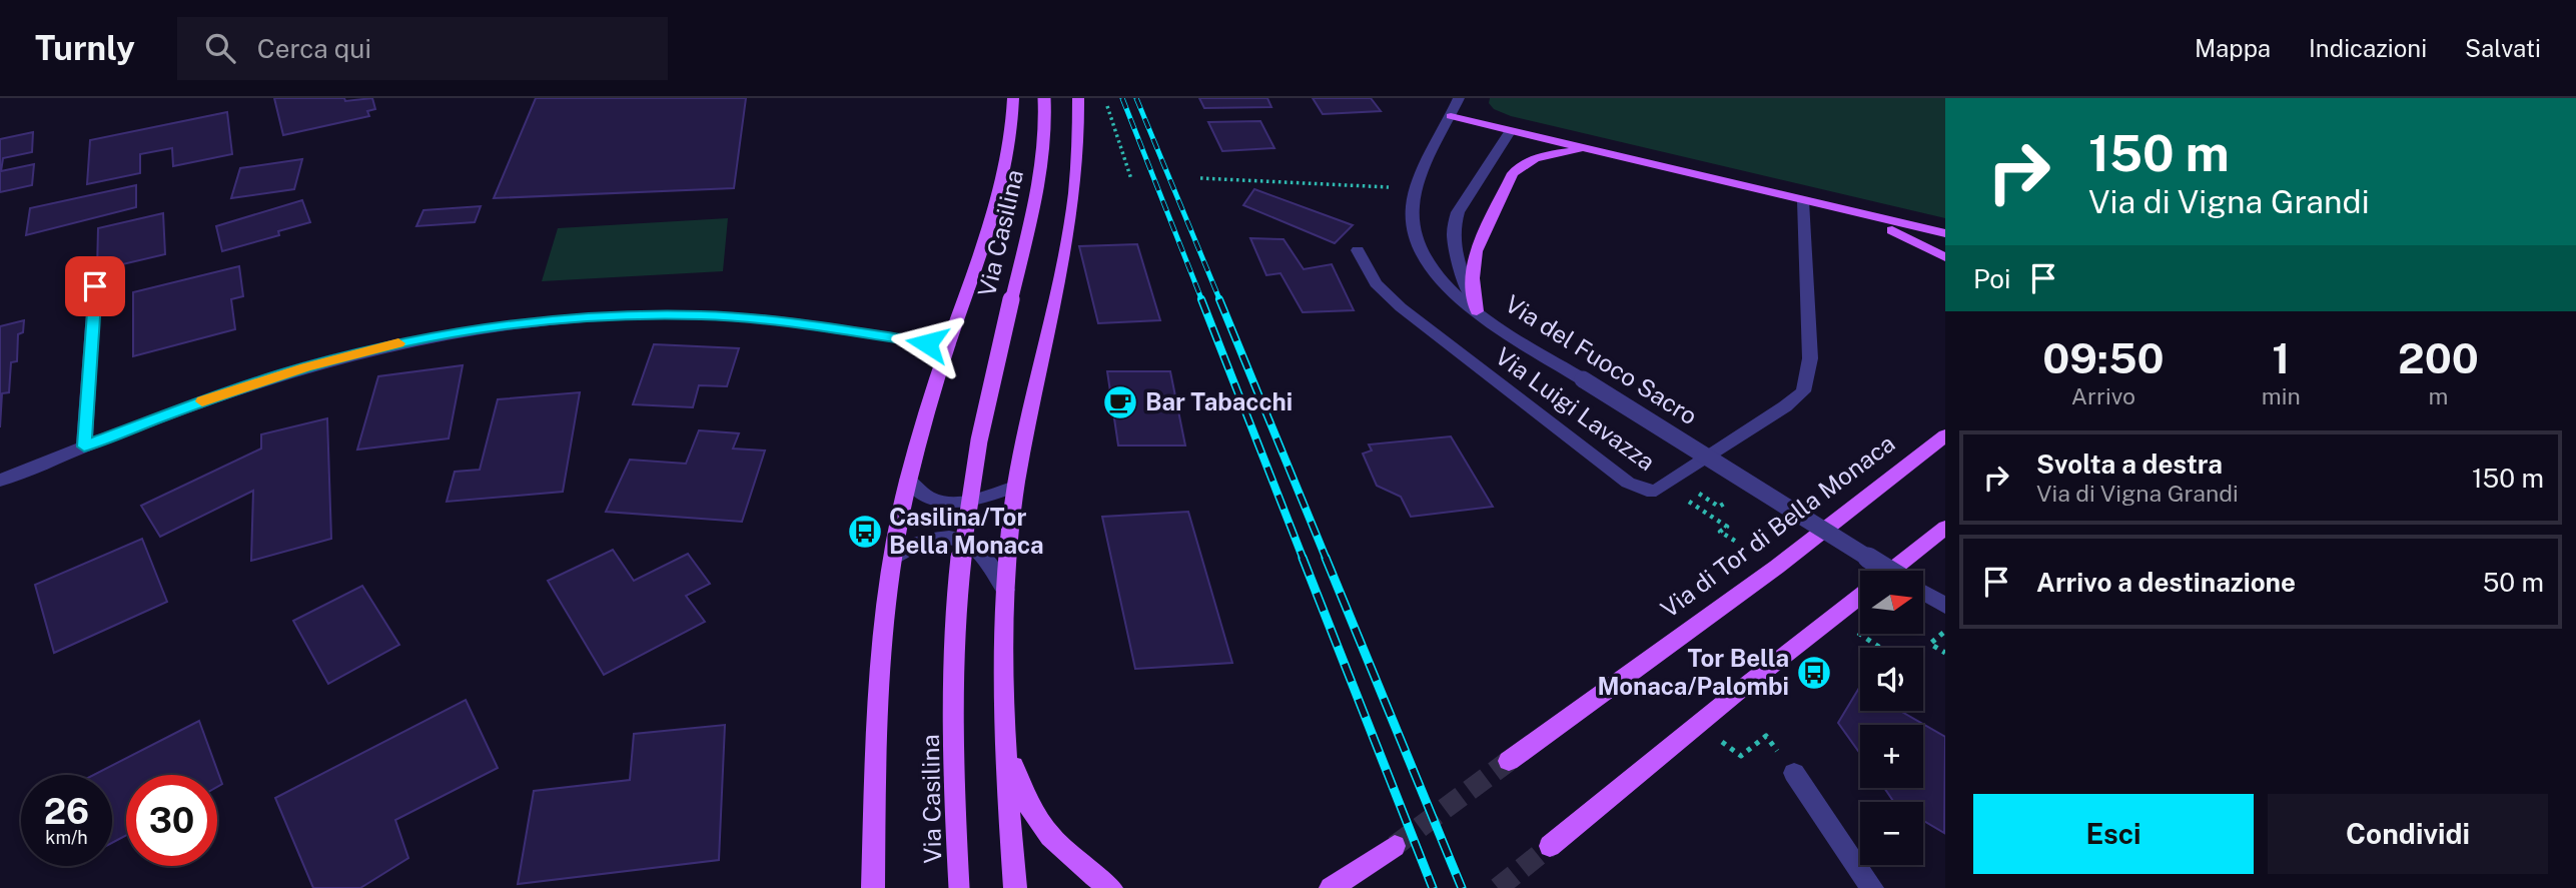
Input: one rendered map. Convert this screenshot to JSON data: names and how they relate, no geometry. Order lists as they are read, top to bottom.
{
  "streets": {
    "main road": ["Via Casilina", "Via di Tor di Bella Monaca"],
    "street": ["Via del Fuoco Sacro", "Via Luigi Lavazza"]
  },
  "places": {
    "cafe": ["Bar Tabacchi"],
    "bus stop": ["Casilina/Tor Bella Monaca", "Tor Bella Monaca/Palombi"]
  },
  "north": "right",
  "page": {
    "header": "Turnly",
    "search": "Cerca qui",
    "nav": ["Mappa", "Indicazioni", "Salvati"],
    "turn": ["150 m", "Via di Vigna Grandi"],
    "then": "Poi",
    "eta": [
      "09:50",
      "Arrivo",
      "1",
      "min",
      "200",
      "m"
    ],
    "list": [
      {
        "name": "Svolta a destra",
        "note": "Via di Vigna Grandi",
        "value": "150 m"
      },
      {
        "name": "Arrivo a destinazione",
        "value": "50 m"
      }
    ],
    "map_buttons": ["+", "−"],
    "speed": "26 km/h",
    "limit": "30",
    "buttons": ["Esci", "Condividi"]
  }
}
